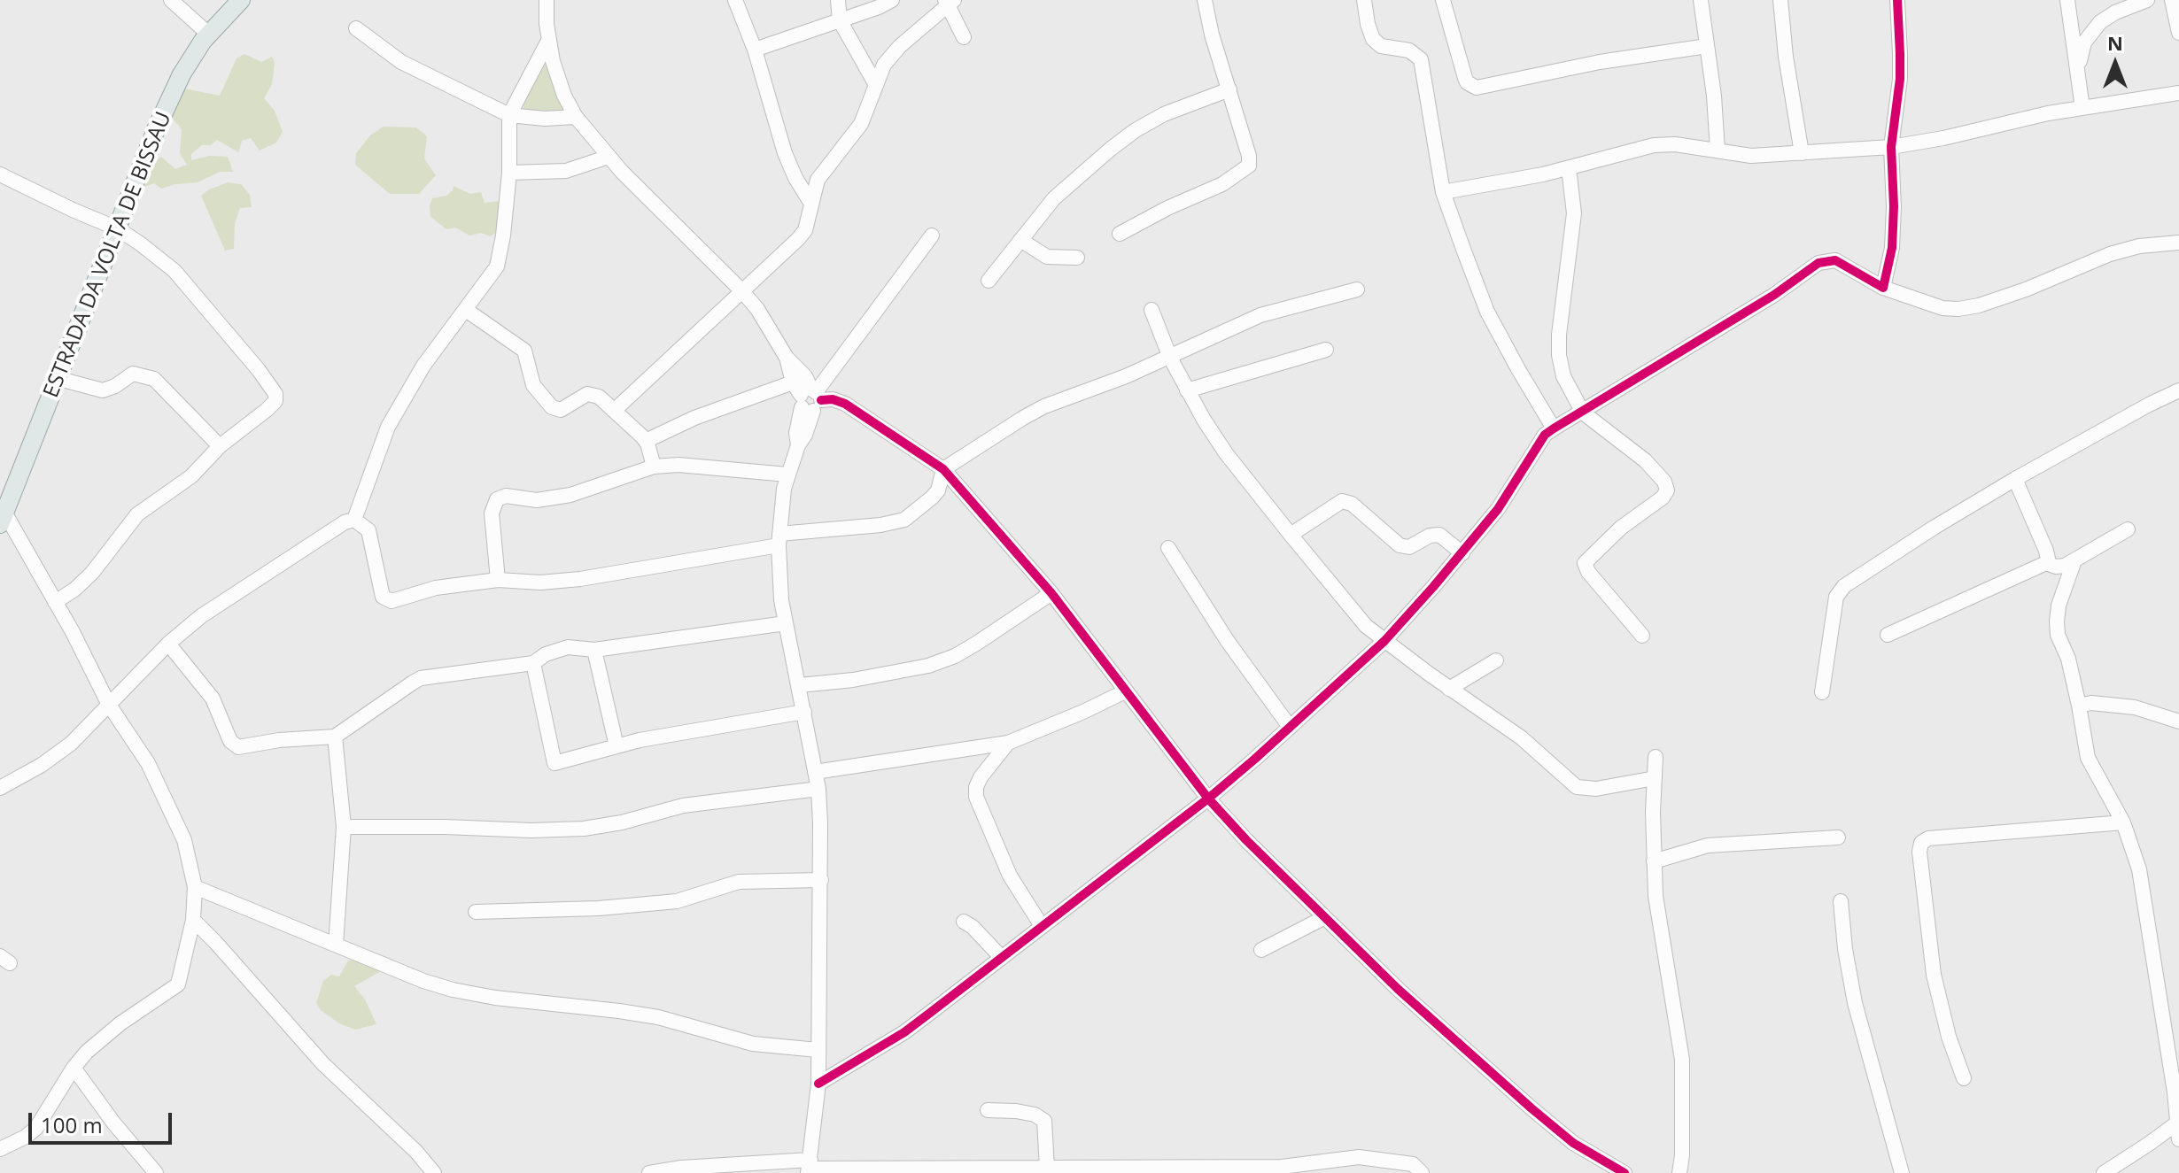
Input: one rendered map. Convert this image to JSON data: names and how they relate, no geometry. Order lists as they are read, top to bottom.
{
  "streets": {
    "main road": ["ESTRADA DA VOLTA DE BISSAU"]
  },
  "scale_bar": "100 m",
  "north": "top"
}
